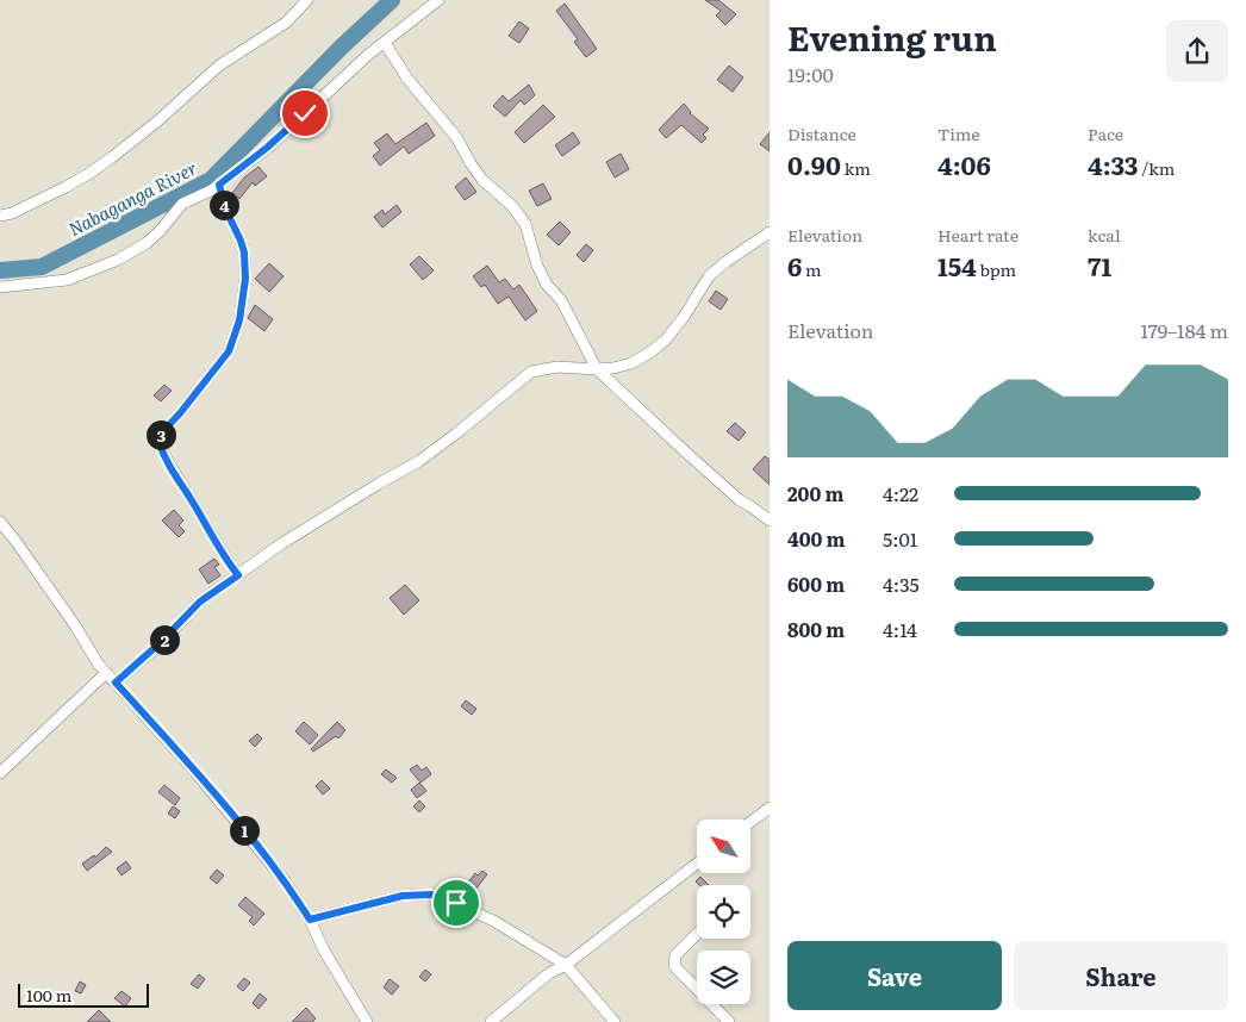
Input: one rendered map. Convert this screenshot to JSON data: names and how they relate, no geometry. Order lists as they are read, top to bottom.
{
  "water": ["Nabaganga River"],
  "scale_bar": "100 m",
  "north": "top left",
  "page": {
    "heading": ["Evening run", "19:00"],
    "stats": [
      ["Distance", "0.90 km"],
      ["Time", "4:06"],
      ["Pace", "4:33 /km"],
      ["Elevation", "6 m"],
      ["Heart rate", "154 bpm"],
      ["kcal", "71"]
    ],
    "pins": [
      "4",
      "3",
      "2",
      "1"
    ],
    "chart": ["Elevation", "179–184 m"],
    "list": [
      {
        "name": "200 m",
        "note": "4:22"
      },
      {
        "name": "400 m",
        "note": "5:01"
      },
      {
        "name": "600 m",
        "note": "4:35"
      },
      {
        "name": "800 m",
        "note": "4:14"
      }
    ],
    "buttons": ["Save", "Share"],
    "scale": "100 m"
  }
}
